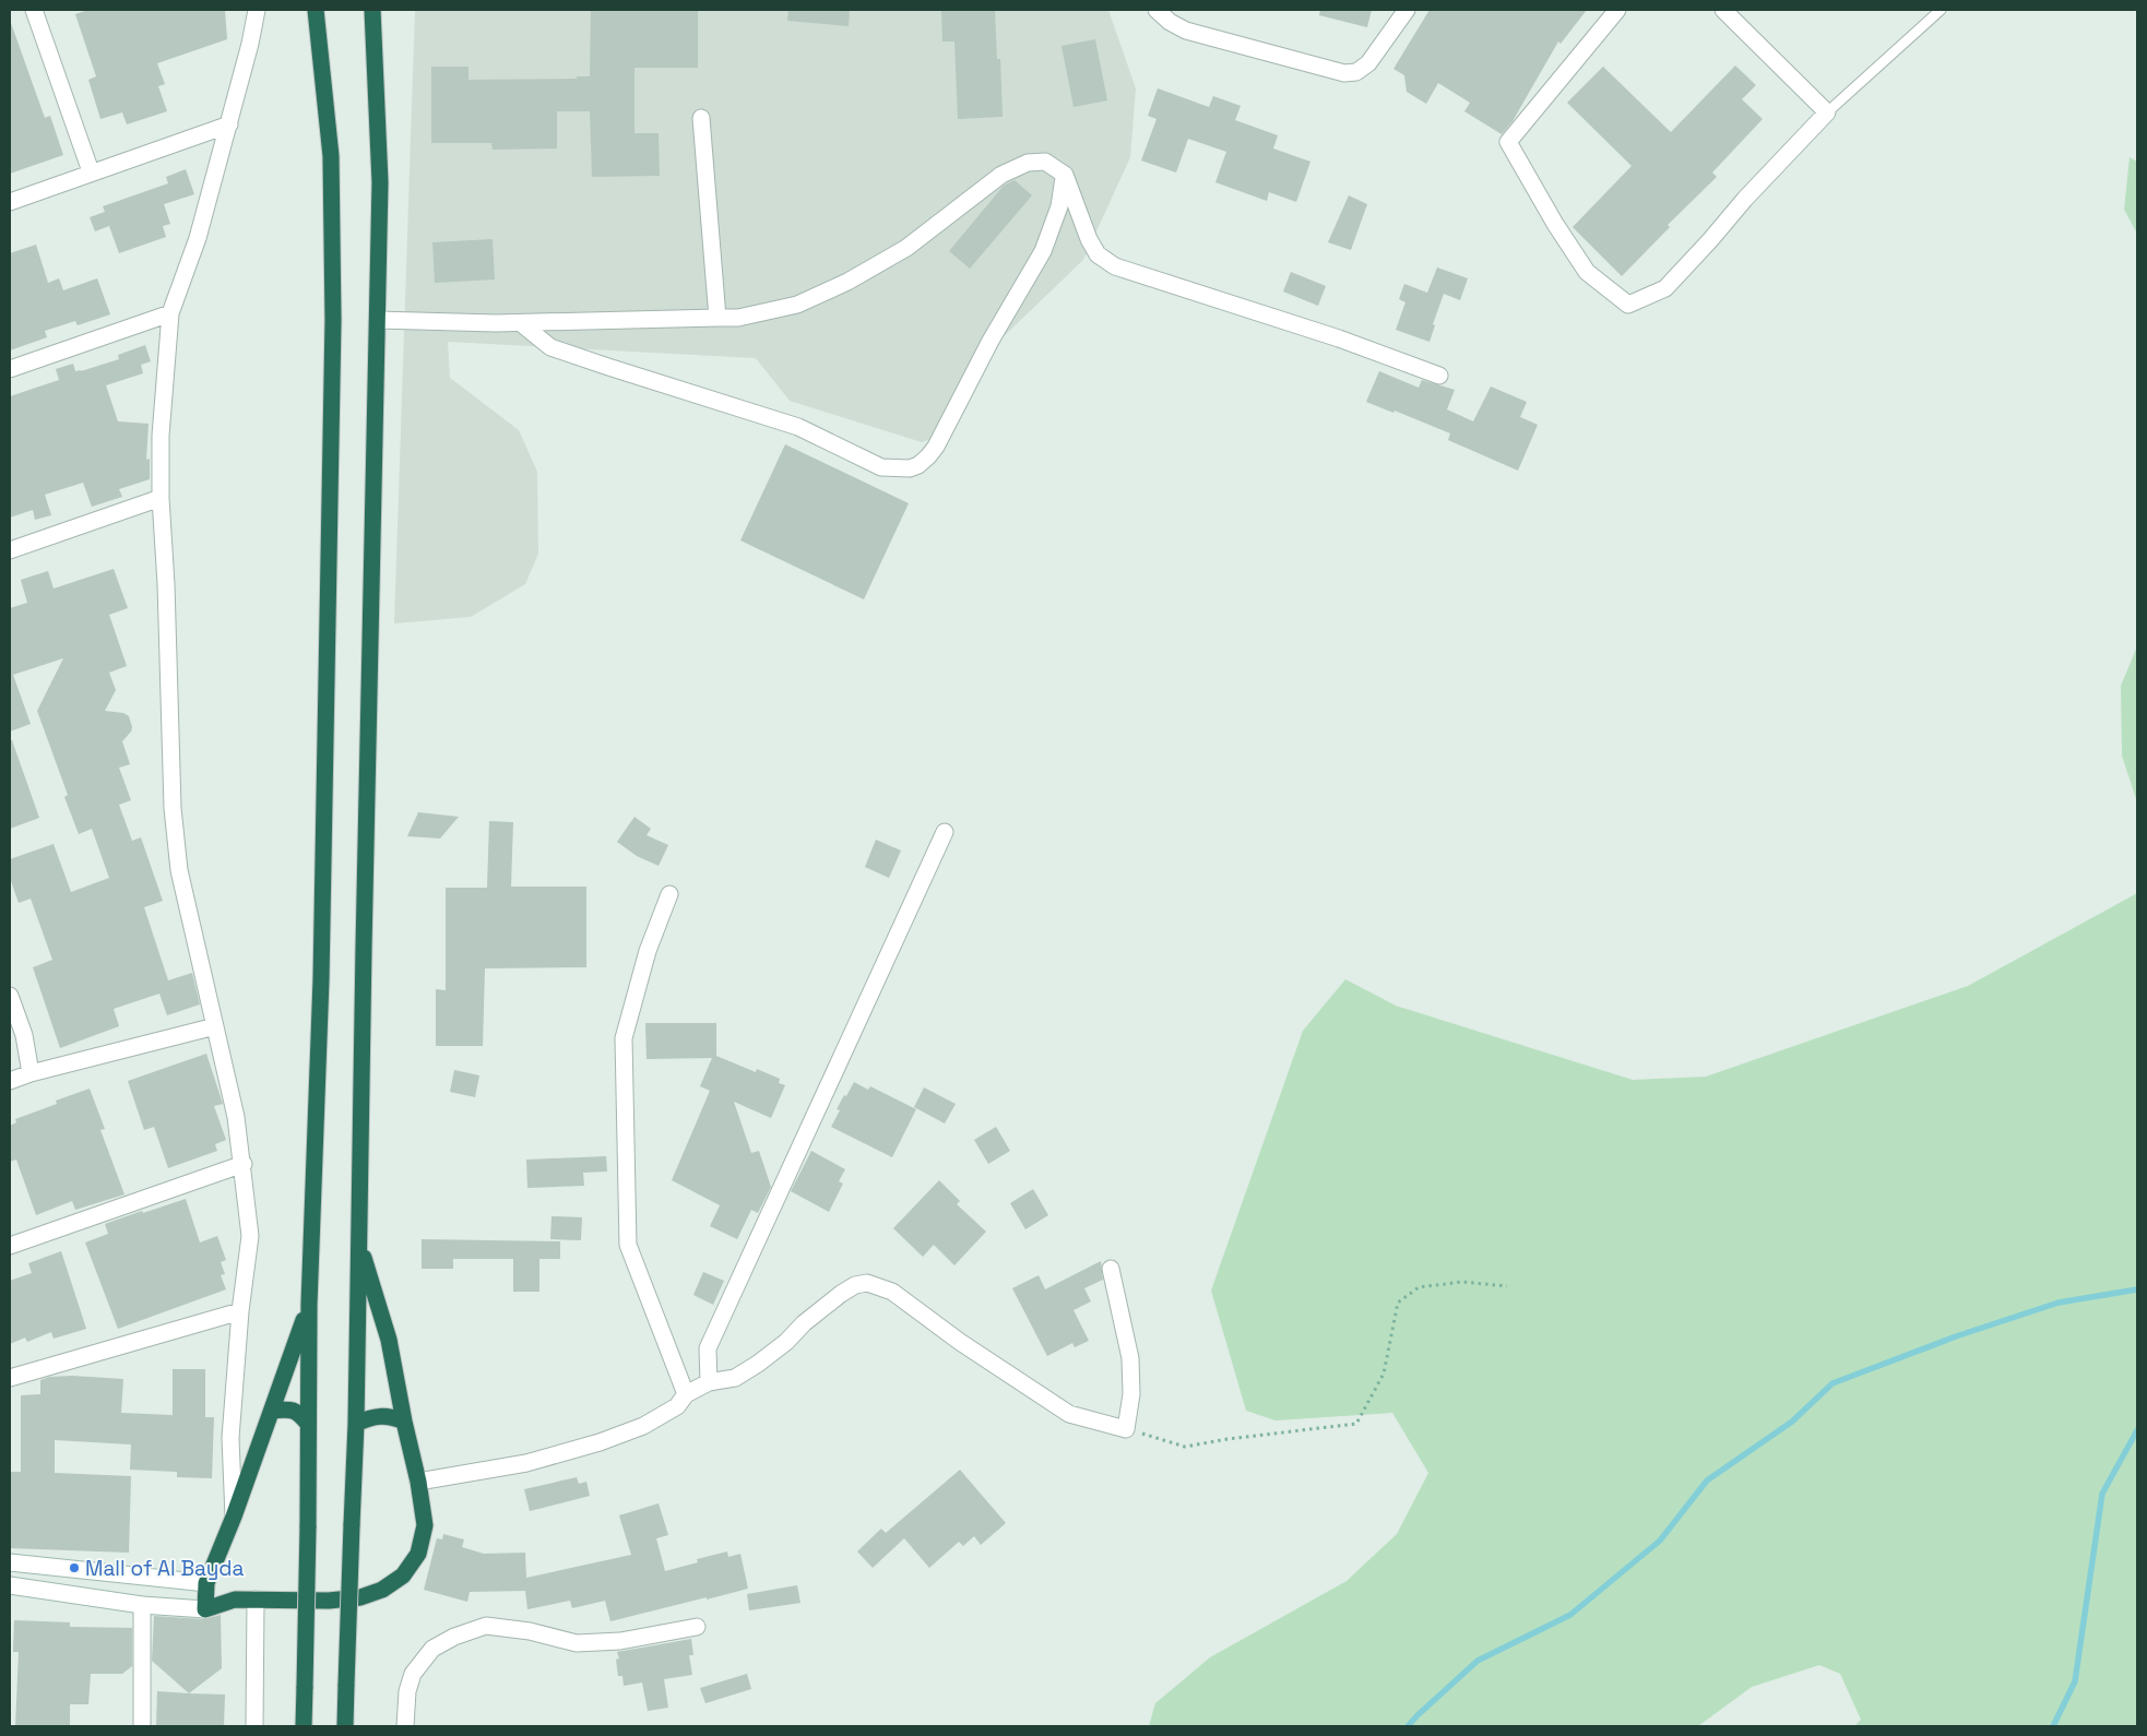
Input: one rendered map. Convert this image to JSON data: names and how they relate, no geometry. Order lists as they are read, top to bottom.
{
  "places": ["Mall of Al Bayda"]
}
